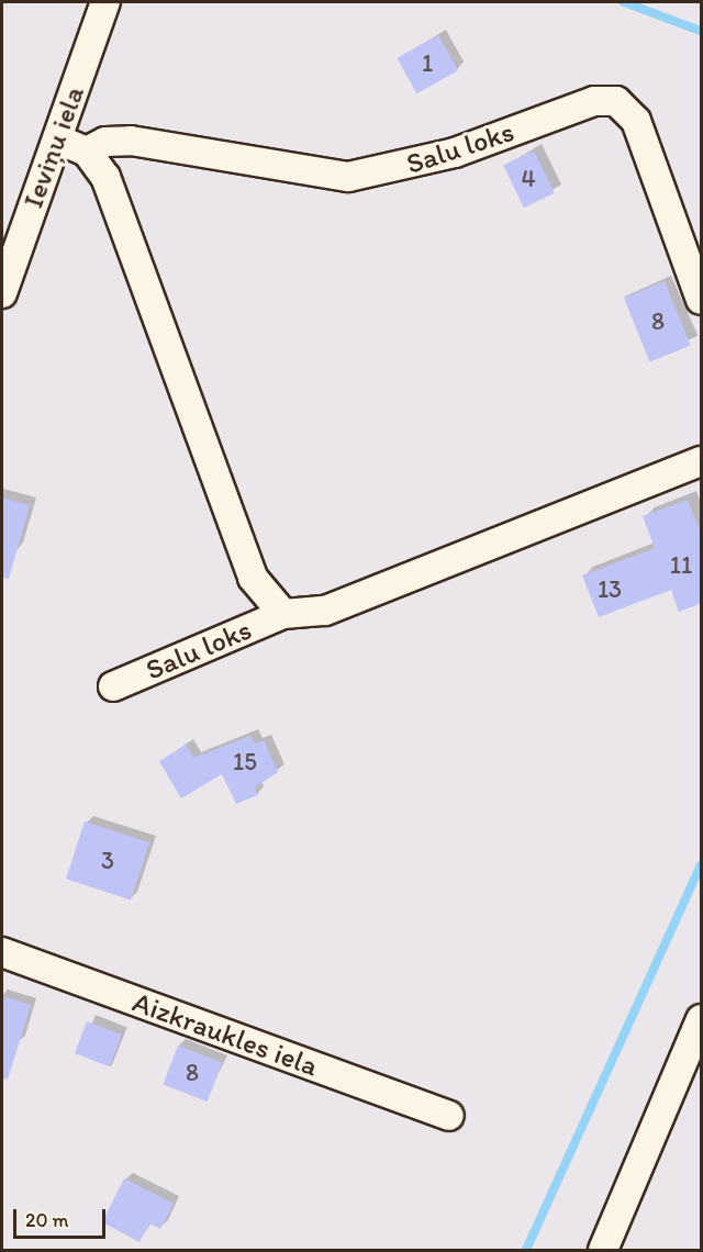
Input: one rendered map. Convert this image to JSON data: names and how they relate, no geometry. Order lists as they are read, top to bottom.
{
  "streets": {
    "street": ["Ieviņu iela", "Salu loks", "Aizkraukles iela"]
  },
  "house_numbers": [
    "1",
    "4",
    "8",
    "11",
    "13",
    "15",
    "3",
    "8"
  ],
  "scale_bar": "20 m"
}
